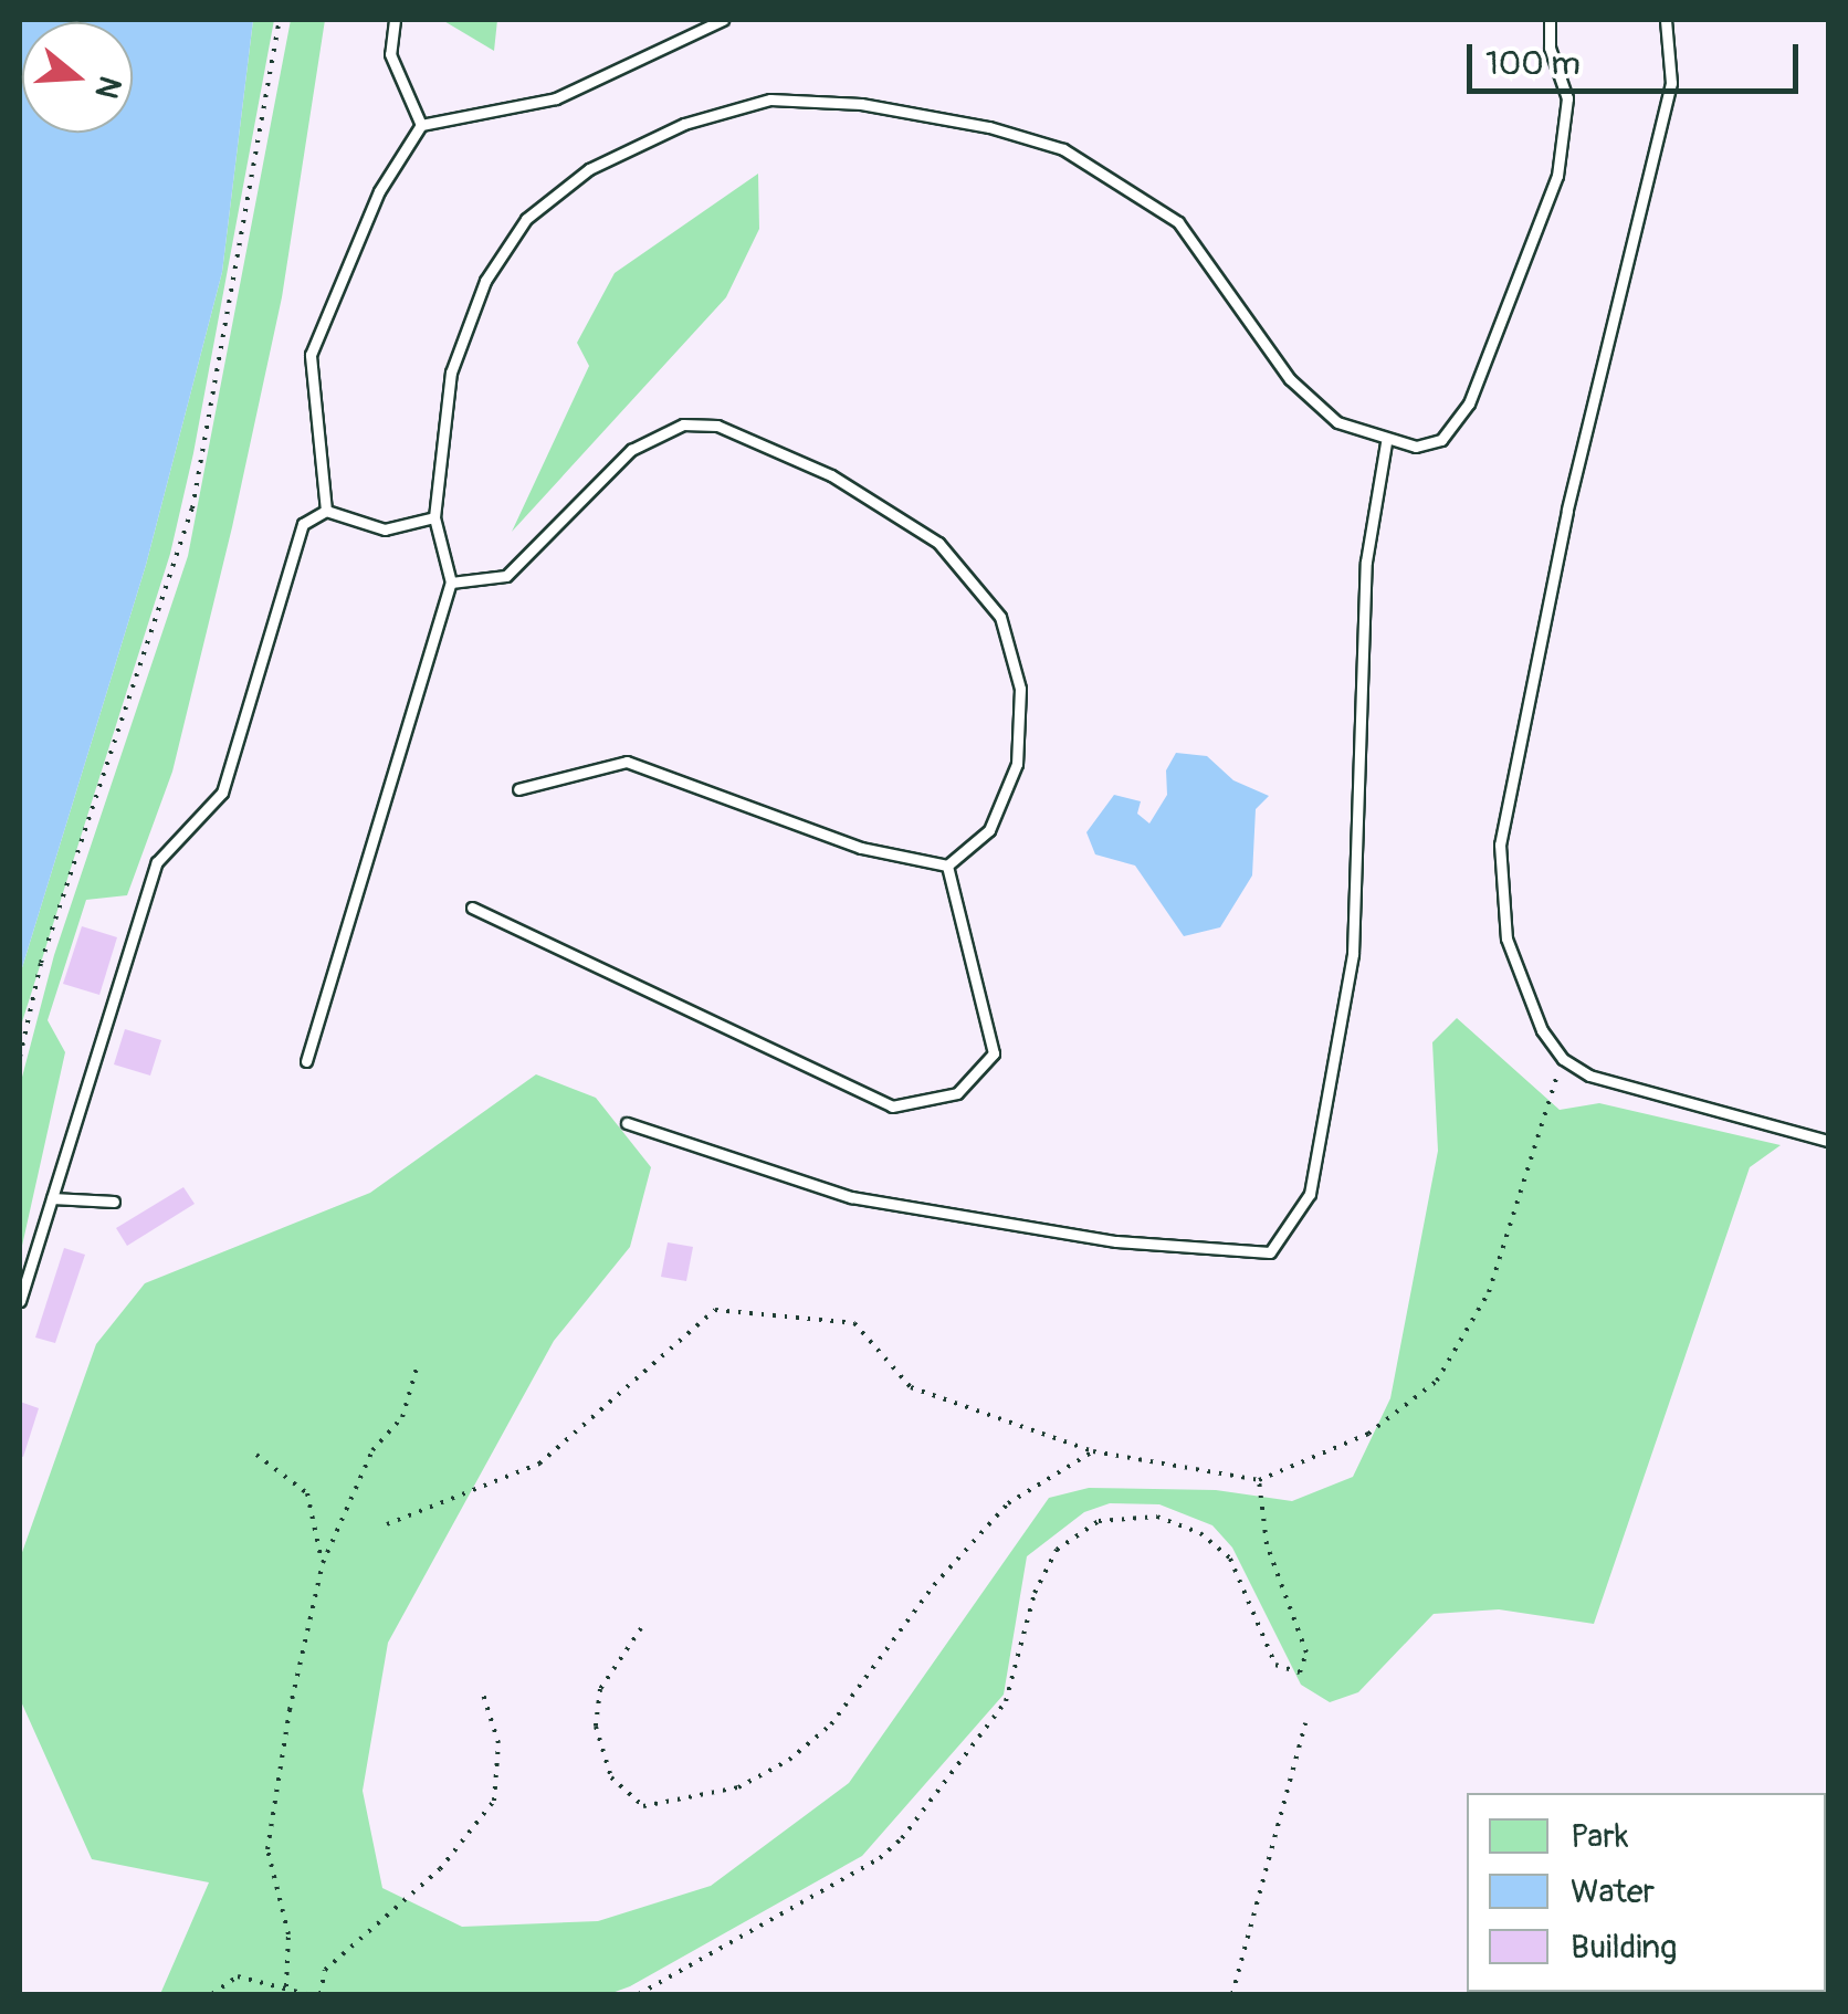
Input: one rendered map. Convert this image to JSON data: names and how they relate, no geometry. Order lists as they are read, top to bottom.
{
  "legend": ["Park", "Water", "Building"],
  "scale_bar": "100 m",
  "north": "right"
}
